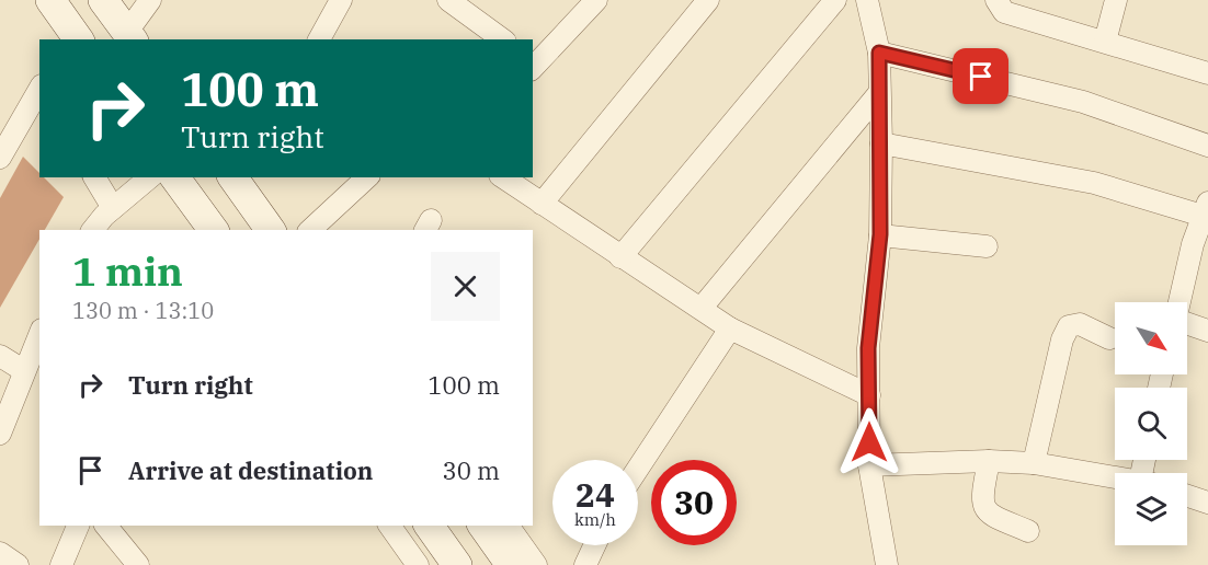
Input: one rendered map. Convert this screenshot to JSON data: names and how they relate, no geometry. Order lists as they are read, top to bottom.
{
  "north": "bottom right",
  "page": {
    "turn": ["100 m", "Turn right"],
    "heading": ["1 min", "130 m · 13:10"],
    "list": [
      {
        "name": "Turn right",
        "value": "100 m"
      },
      {
        "name": "Arrive at destination",
        "value": "30 m"
      }
    ],
    "speed": "24 km/h",
    "limit": "30"
  }
}
